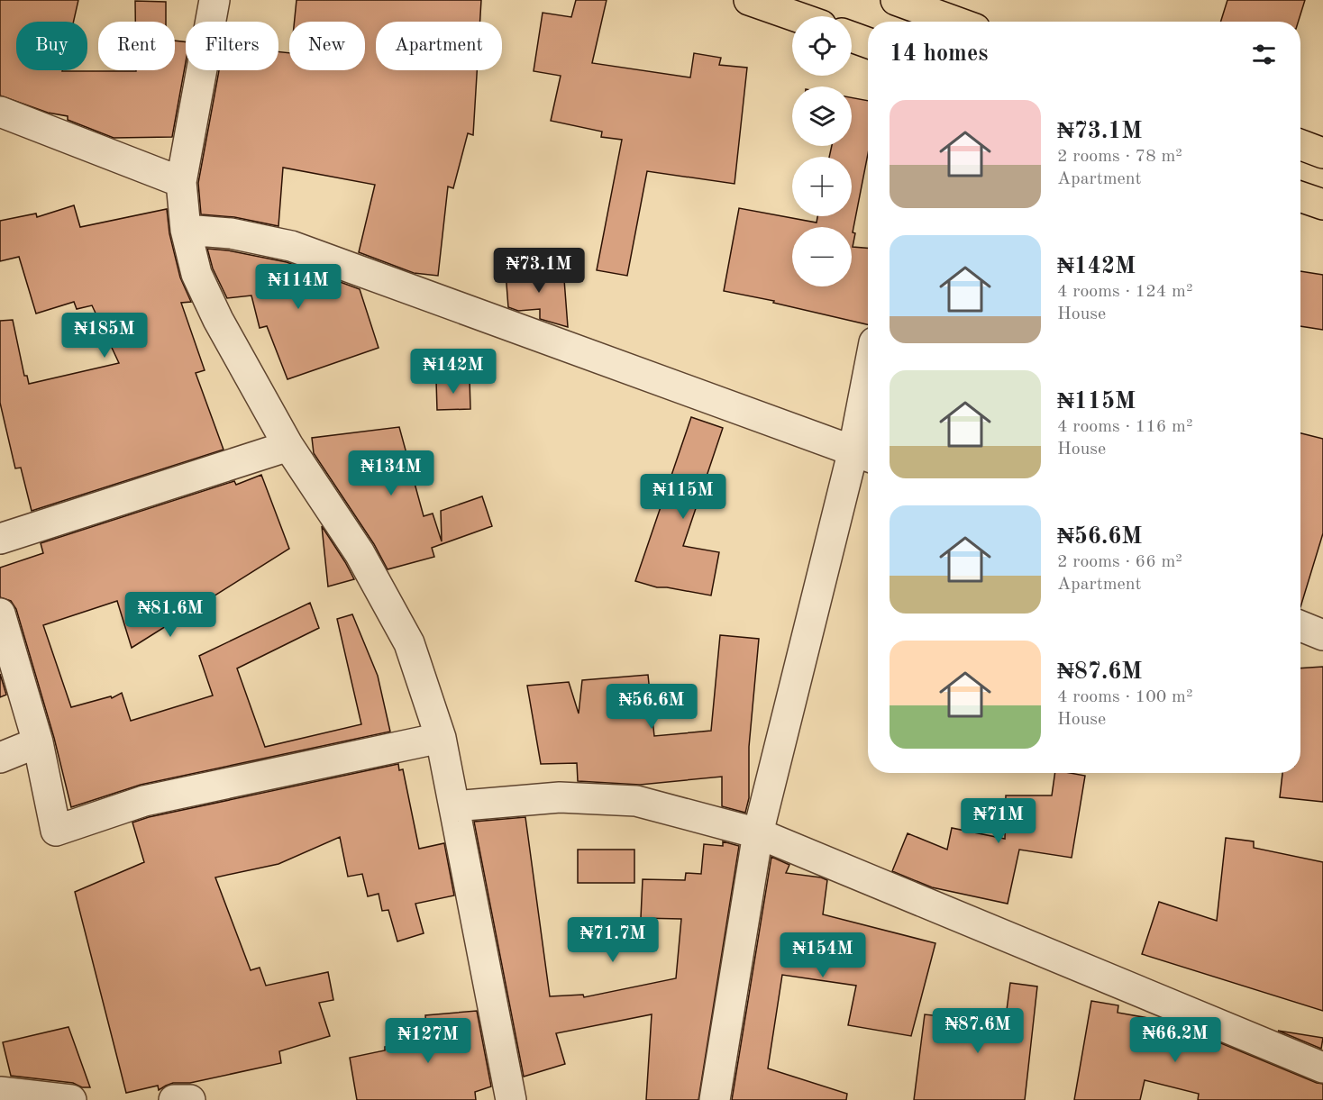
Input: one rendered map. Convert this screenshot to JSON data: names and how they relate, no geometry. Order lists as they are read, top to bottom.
{
  "page": {
    "map_buttons": ["+", "−"],
    "chip": [
      "Buy",
      "Rent",
      "Filters",
      "New",
      "Apartment"
    ],
    "heading": "14 homes",
    "list": [
      {
        "name": "₦73.1M",
        "note": "2 rooms · 78 m² · Apartment"
      },
      {
        "name": "₦142M",
        "note": "4 rooms · 124 m² · House"
      },
      {
        "name": "₦115M",
        "note": "4 rooms · 116 m² · House"
      },
      {
        "name": "₦56.6M",
        "note": "2 rooms · 66 m² · Apartment"
      },
      {
        "name": "₦87.6M",
        "note": "4 rooms · 100 m² · House"
      }
    ],
    "price": [
      "₦73.1M",
      "₦114M",
      "₦185M",
      "₦142M",
      "₦134M",
      "₦115M",
      "₦81.6M",
      "₦56.6M",
      "₦71M",
      "₦71.7M",
      "₦154M",
      "₦87.6M",
      "₦66.2M",
      "₦127M"
    ]
  }
}
